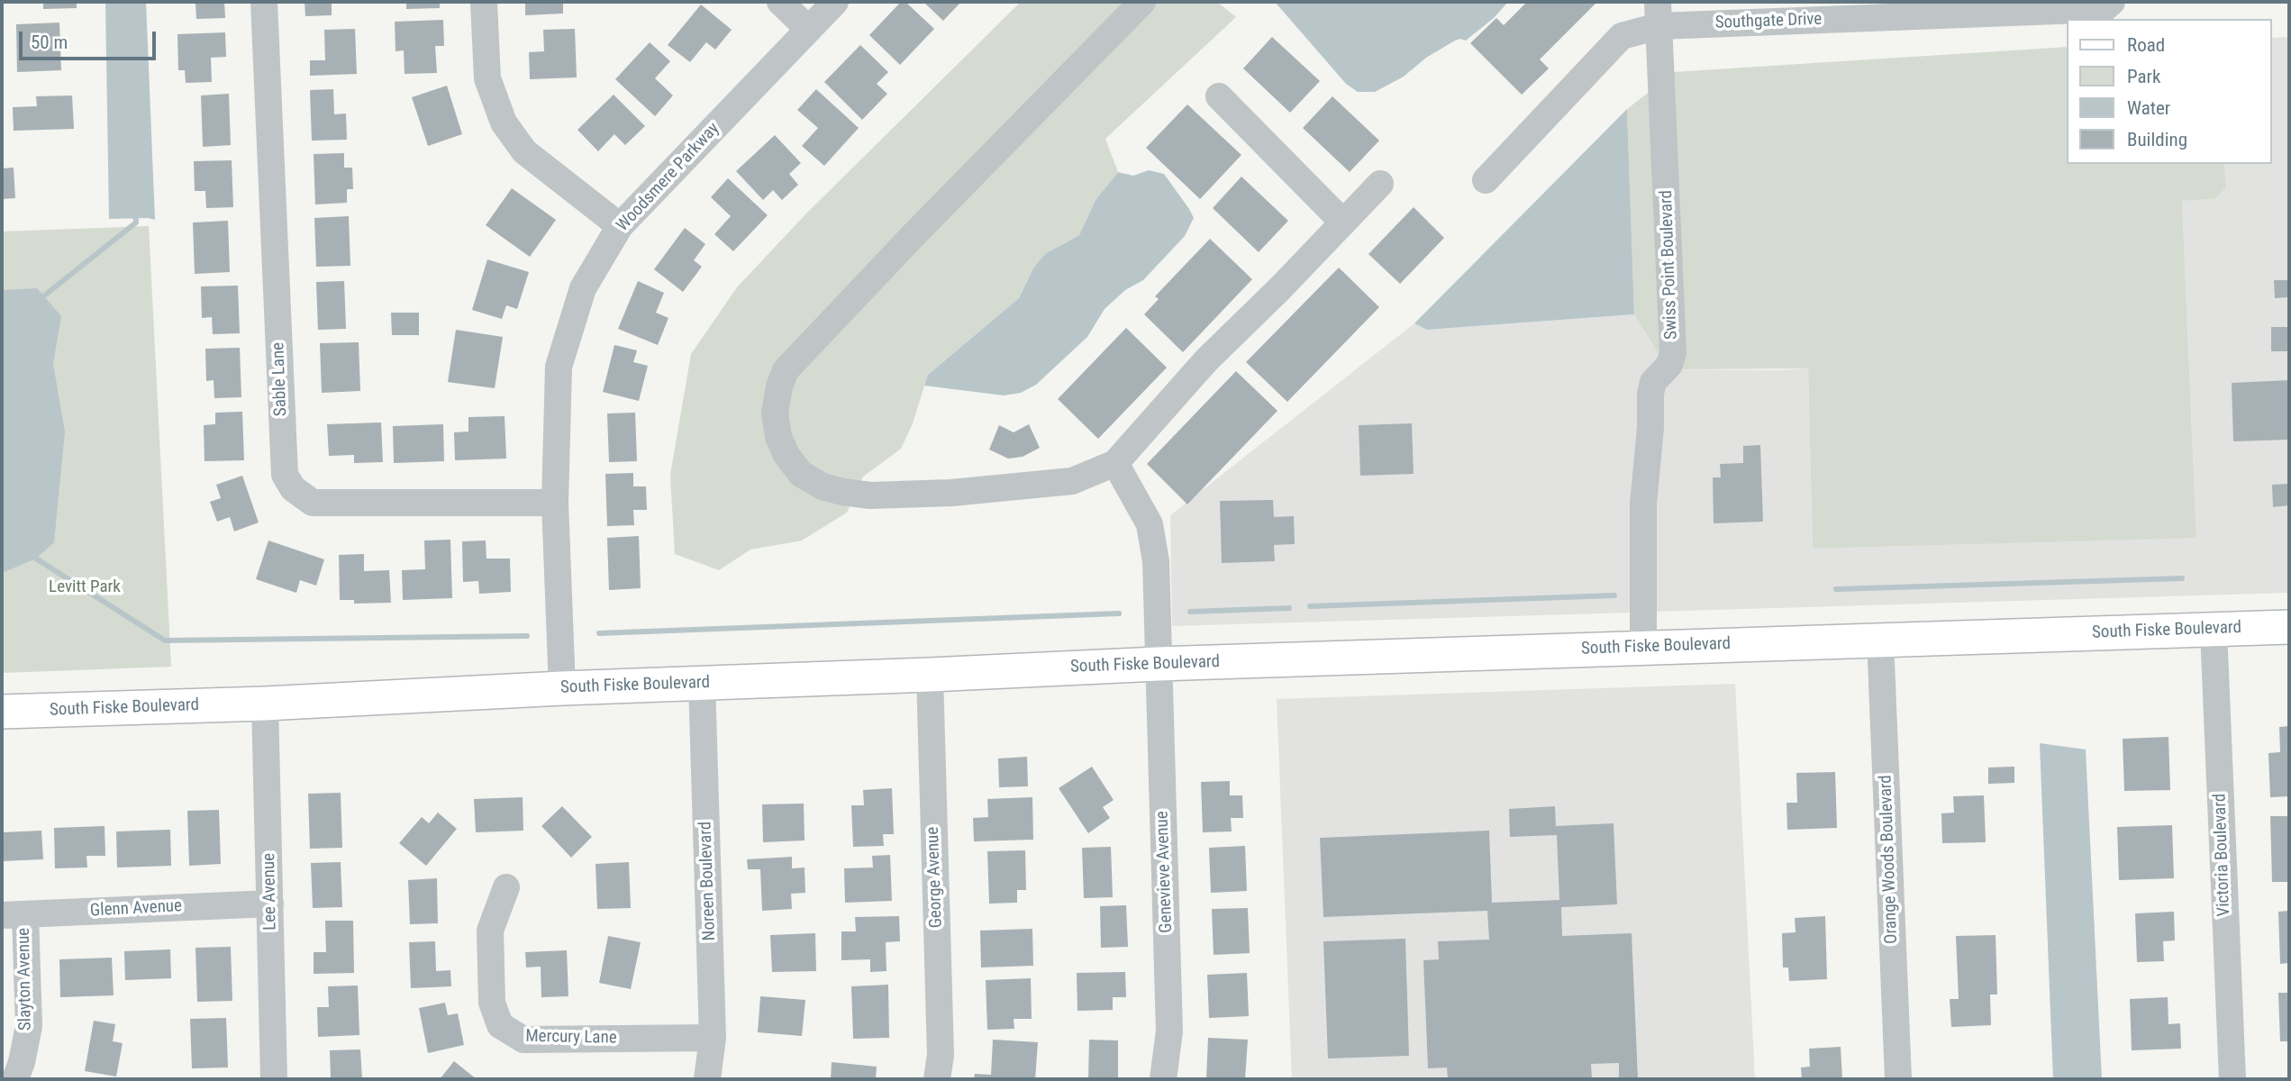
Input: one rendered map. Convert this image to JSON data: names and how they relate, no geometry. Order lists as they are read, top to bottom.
{
  "streets": {
    "main road": ["South Fiske Boulevard"],
    "street": [
      "Southgate Drive",
      "Woodsmere Parkway",
      "Swiss Point Boulevard",
      "Sable Lane",
      "Victoria Boulevard",
      "Orange Woods Boulevard",
      "Genevieve Avenue",
      "George Avenue",
      "Noreen Boulevard",
      "Lee Avenue",
      "Glenn Avenue",
      "Slayton Avenue",
      "Mercury Lane"
    ]
  },
  "crossings": [
    ["Southgate Drive", "Swiss Point Boulevard"],
    ["Woodsmere Parkway", "Sable Lane"],
    ["Woodsmere Parkway", "South Fiske Boulevard"],
    ["Swiss Point Boulevard", "South Fiske Boulevard"],
    ["South Fiske Boulevard", "Victoria Boulevard"],
    ["South Fiske Boulevard", "Orange Woods Boulevard"],
    ["South Fiske Boulevard", "Genevieve Avenue"],
    ["South Fiske Boulevard", "George Avenue"],
    ["South Fiske Boulevard", "Noreen Boulevard"],
    ["South Fiske Boulevard", "Lee Avenue"],
    ["Noreen Boulevard", "Mercury Lane"],
    ["Lee Avenue", "Glenn Avenue"],
    ["Glenn Avenue", "Slayton Avenue"]
  ],
  "parks": ["Levitt Park"],
  "legend": [
    "Road",
    "Park",
    "Water",
    "Building"
  ],
  "scale_bar": "50 m"
}
